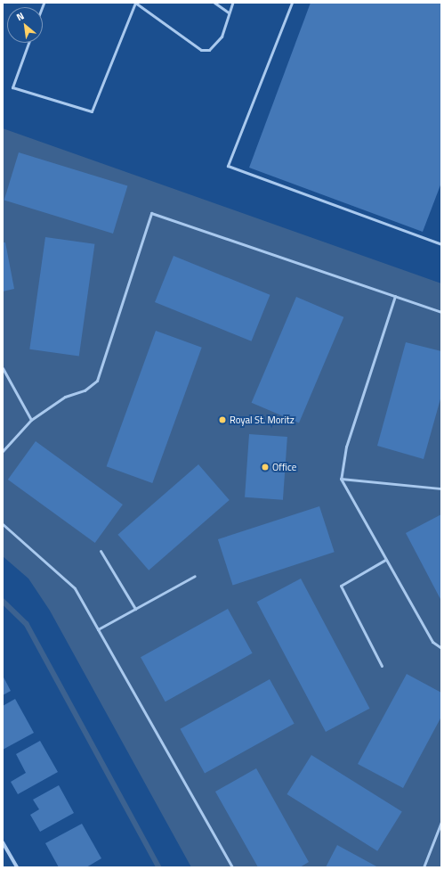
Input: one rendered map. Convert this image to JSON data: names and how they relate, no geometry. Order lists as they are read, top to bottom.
{
  "places": ["Royal St. Moritz", "Office"],
  "north": "top left"
}
